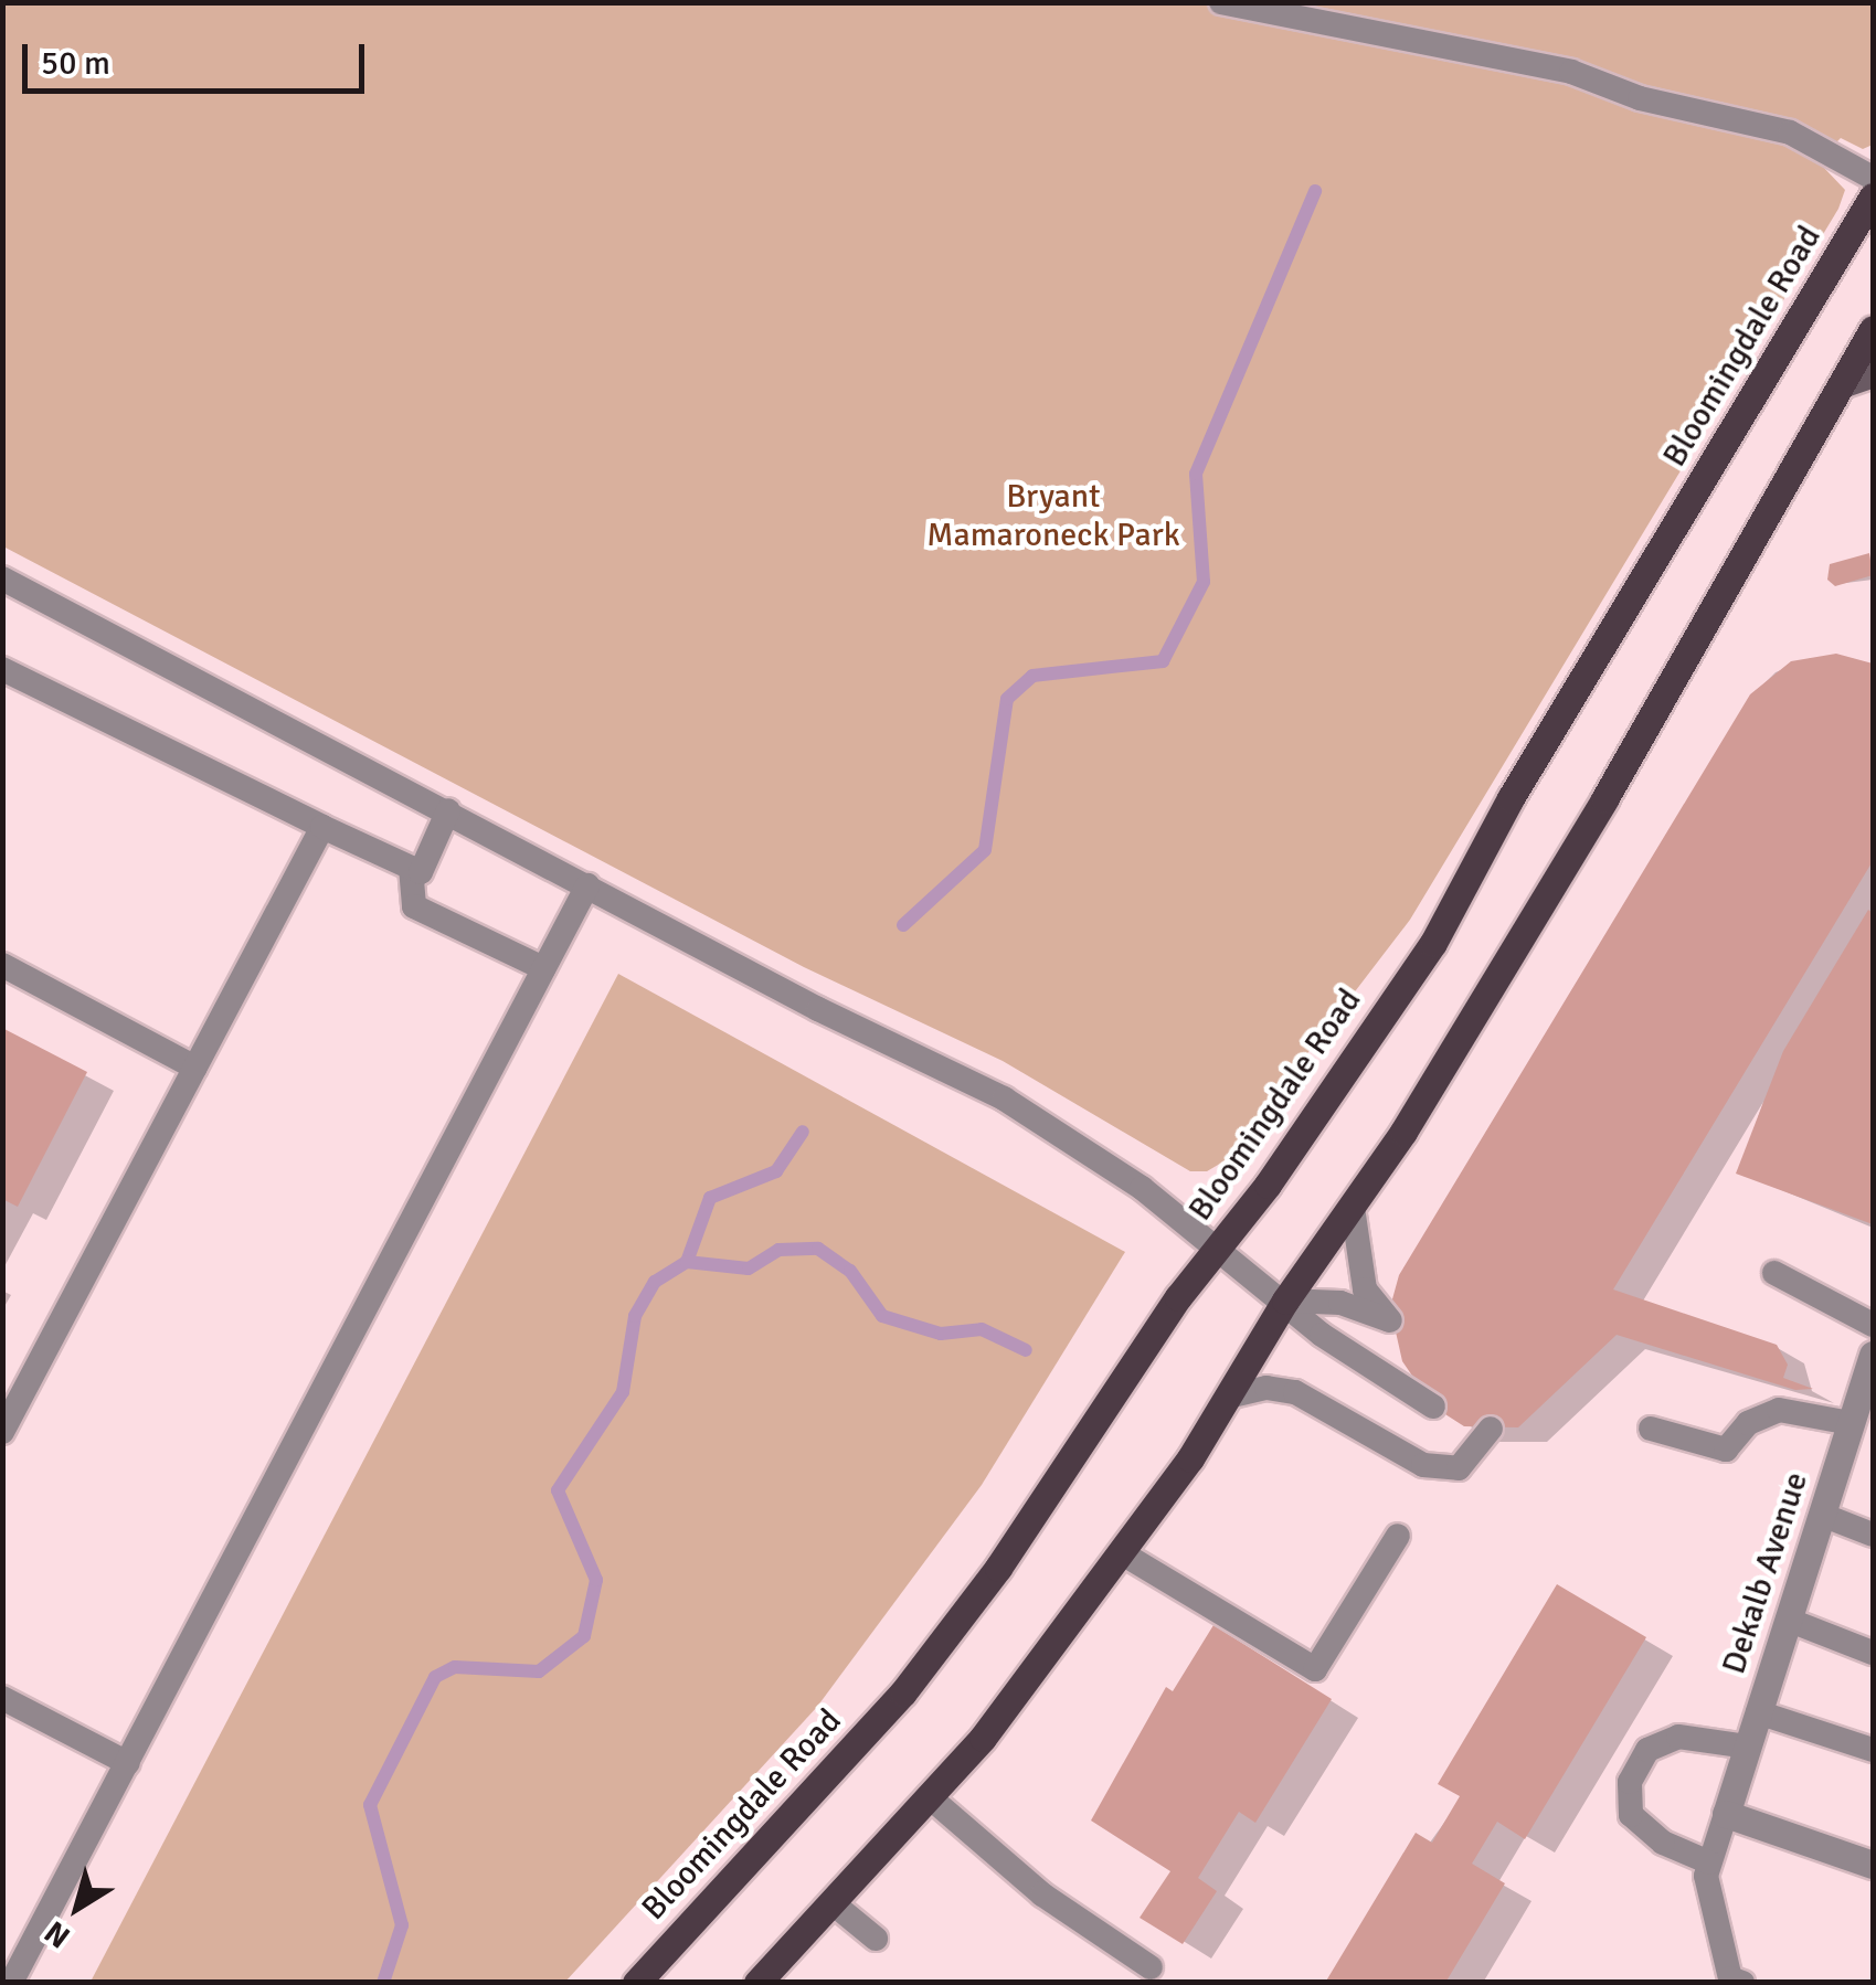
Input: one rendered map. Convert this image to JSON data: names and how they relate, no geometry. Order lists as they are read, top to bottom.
{
  "streets": {
    "main road": ["Bloomingdale Road"],
    "street": ["Dekalb Avenue"]
  },
  "parks": ["Bryant Mamaroneck Park"],
  "scale_bar": "50 m",
  "north": "bottom left"
}
